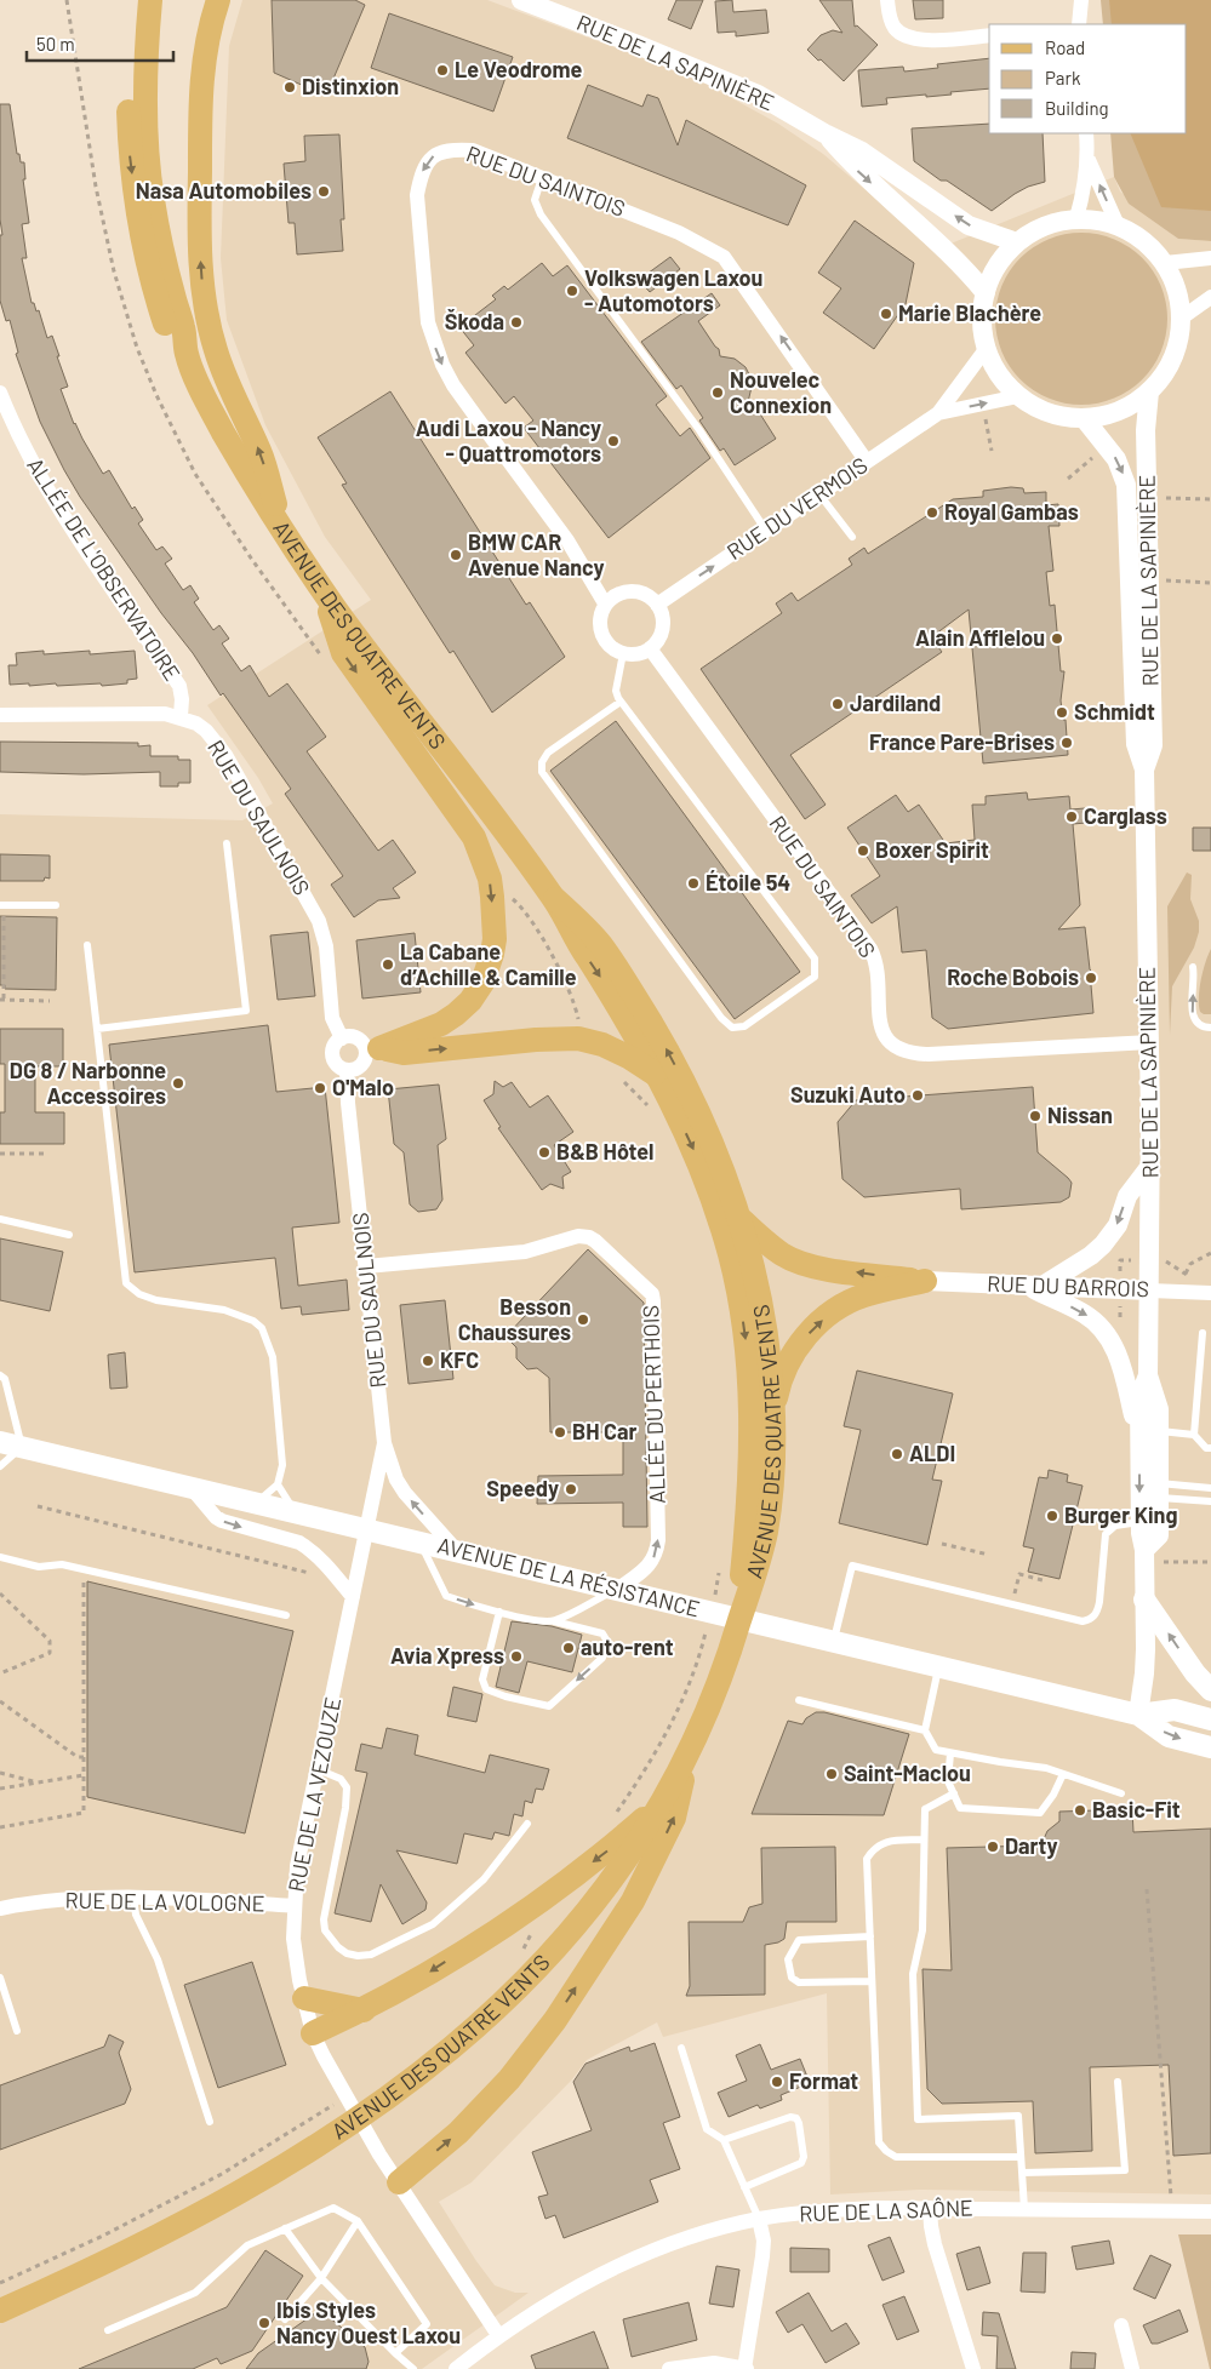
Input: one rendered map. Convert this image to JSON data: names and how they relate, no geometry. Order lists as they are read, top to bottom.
{
  "streets": {
    "main road": ["AVENUE DES QUATRE VENTS", "AVENUE DE LA RÉSISTANCE"],
    "street": [
      "RUE DE LA SAPINIÈRE",
      "RUE DU SAINTOIS",
      "RUE DU VERMOIS",
      "ALLÉE DE L'OBSERVATOIRE",
      "RUE DU SAULNOIS",
      "RUE DU BARROIS",
      "ALLÉE DU PERTHOIS",
      "RUE DE LA VEZOUZE",
      "RUE DE LA VOLOGNE",
      "RUE DE LA SAÔNE"
    ]
  },
  "crossings": [
    ["RUE DE LA SAPINIÈRE", "RUE DU SAINTOIS"],
    ["RUE DE LA SAPINIÈRE", "RUE DU VERMOIS"],
    ["RUE DE LA SAPINIÈRE", "RUE DU BARROIS"],
    ["RUE DE LA SAPINIÈRE", "AVENUE DE LA RÉSISTANCE"],
    ["RUE DU SAINTOIS", "RUE DU VERMOIS"],
    ["ALLÉE DE L'OBSERVATOIRE", "RUE DU SAULNOIS"],
    ["RUE DU SAULNOIS", "ALLÉE DU PERTHOIS"],
    ["RUE DU SAULNOIS", "AVENUE DE LA RÉSISTANCE"],
    ["RUE DU SAULNOIS", "RUE DE LA VEZOUZE"],
    ["ALLÉE DU PERTHOIS", "AVENUE DE LA RÉSISTANCE"],
    ["AVENUE DE LA RÉSISTANCE", "RUE DE LA VEZOUZE"],
    ["RUE DE LA VEZOUZE", "RUE DE LA VOLOGNE"],
    ["RUE DE LA VEZOUZE", "RUE DE LA SAÔNE"]
  ],
  "places": [
    "Le Veodrome",
    "Distinxion",
    "Nasa Automobiles",
    "Volkswagen Laxou - Automotors",
    "Marie Blachère",
    "Škoda",
    "Nouvelec Connexion",
    "Audi Laxou - Nancy - Quattromotors",
    "Royal Gambas",
    "BMW CAR Avenue Nancy",
    "Alain Afflelou",
    "Jardiland",
    "Schmidt",
    "France Pare-Brises",
    "Carglass",
    "Boxer Spirit",
    "Étoile 54",
    "La Cabane d’Achille & Camille",
    "Roche Bobois",
    "DG 8 / Narbonne Accessoires",
    "O'Malo",
    "Suzuki Auto",
    "Nissan",
    "B&B Hôtel",
    "Besson Chaussures",
    "KFC",
    "BH Car",
    "ALDI",
    "Speedy",
    "Burger King",
    "auto-rent",
    "Avia Xpress",
    "Saint-Maclou",
    "Basic-Fit",
    "Darty",
    "Format",
    "Ibis Styles Nancy Ouest Laxou"
  ],
  "legend": ["Road", "Park", "Building"],
  "scale_bar": "50 m"
}
